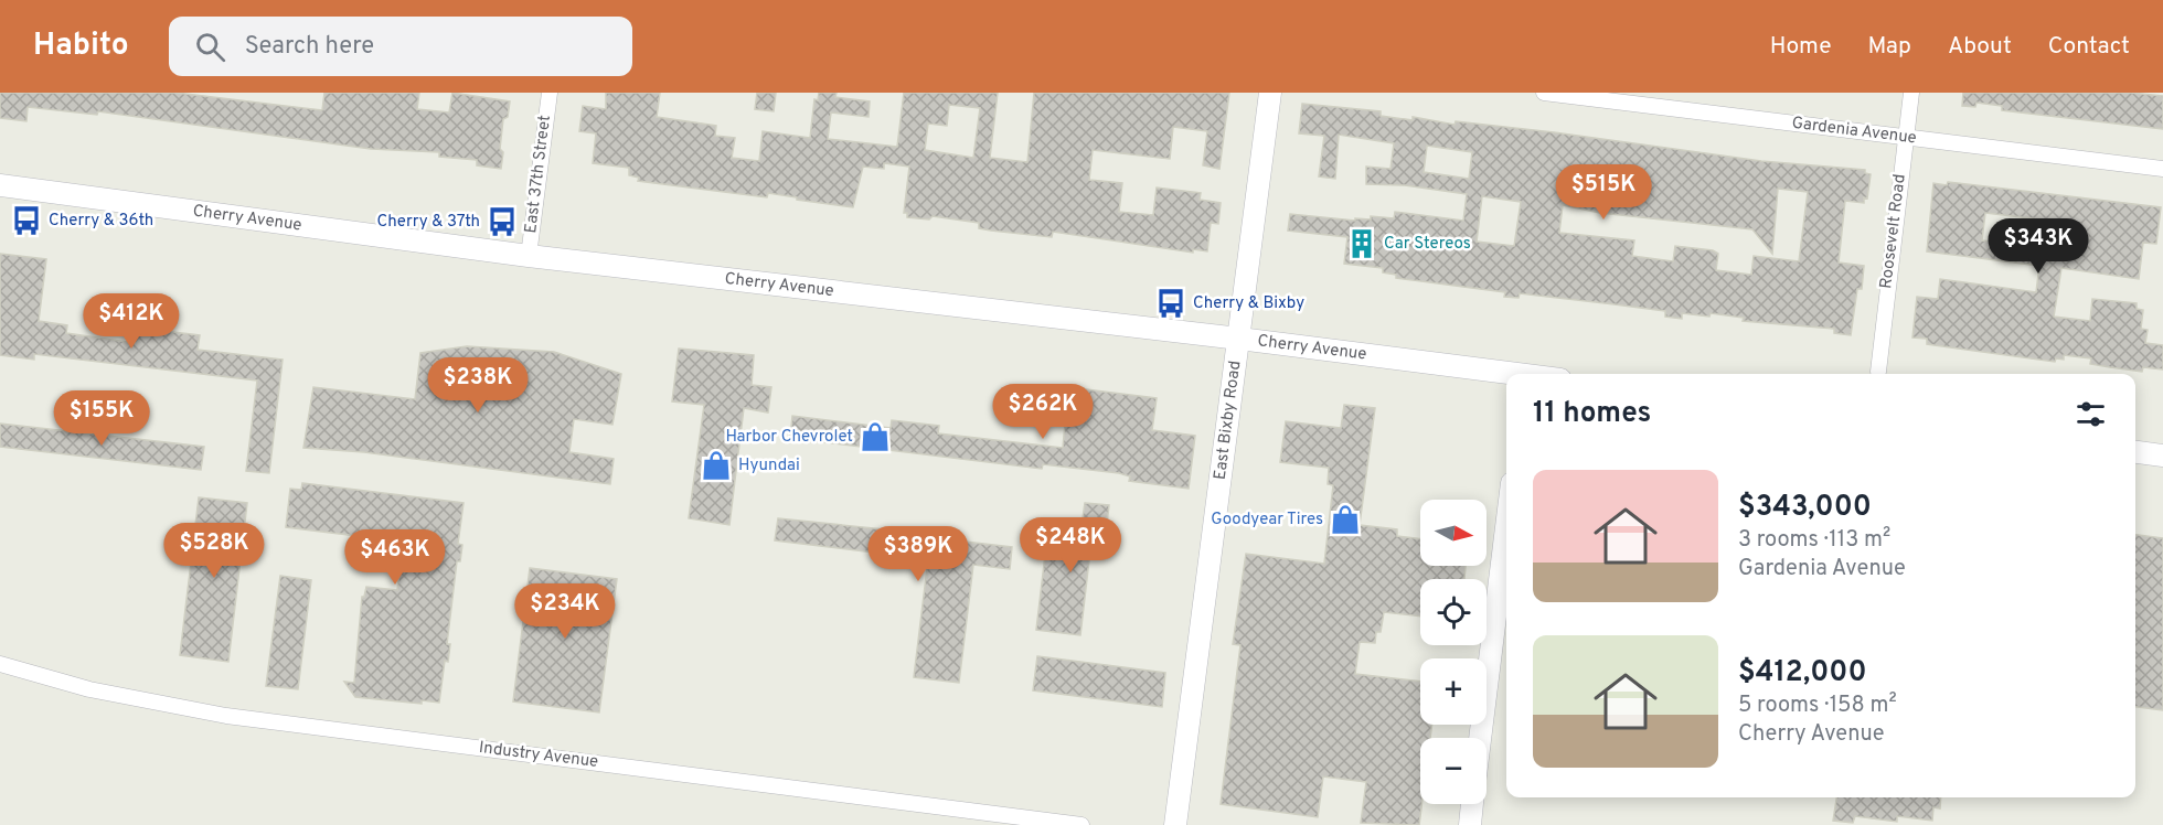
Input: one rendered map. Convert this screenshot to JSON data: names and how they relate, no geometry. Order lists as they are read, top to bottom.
{
  "streets": {
    "main road": ["Cherry Avenue", "East Bixby Road"],
    "street": [
      "Gardenia Avenue",
      "East 37th Street",
      "Roosevelt Road",
      "Industry Avenue"
    ]
  },
  "crossings": [
    ["Gardenia Avenue", "Roosevelt Road"],
    ["East 37th Street", "Cherry Avenue"],
    ["Cherry Avenue", "East Bixby Road"]
  ],
  "places": {
    "bus stop": ["Cherry & 36th", "Cherry & 37th", "Cherry & Bixby"],
    "building": ["Car Stereos"],
    "shop": ["Harbor Chevrolet", "Hyundai", "Goodyear Tires"]
  },
  "north": "right",
  "page": {
    "header": "Habito",
    "search": "Search here",
    "nav": [
      "Home",
      "Map",
      "About",
      "Contact"
    ],
    "price": [
      "$515K",
      "$343K",
      "$412K",
      "$238K",
      "$262K",
      "$155K",
      "$248K",
      "$528K",
      "$389K",
      "$463K",
      "$234K"
    ],
    "heading": "11 homes",
    "list": [
      {
        "name": "$343,000",
        "note": "3 rooms · 113 m² · Gardenia Avenue"
      },
      {
        "name": "$412,000",
        "note": "5 rooms · 158 m² · Cherry Avenue"
      }
    ],
    "map_buttons": ["+", "−"]
  }
}
